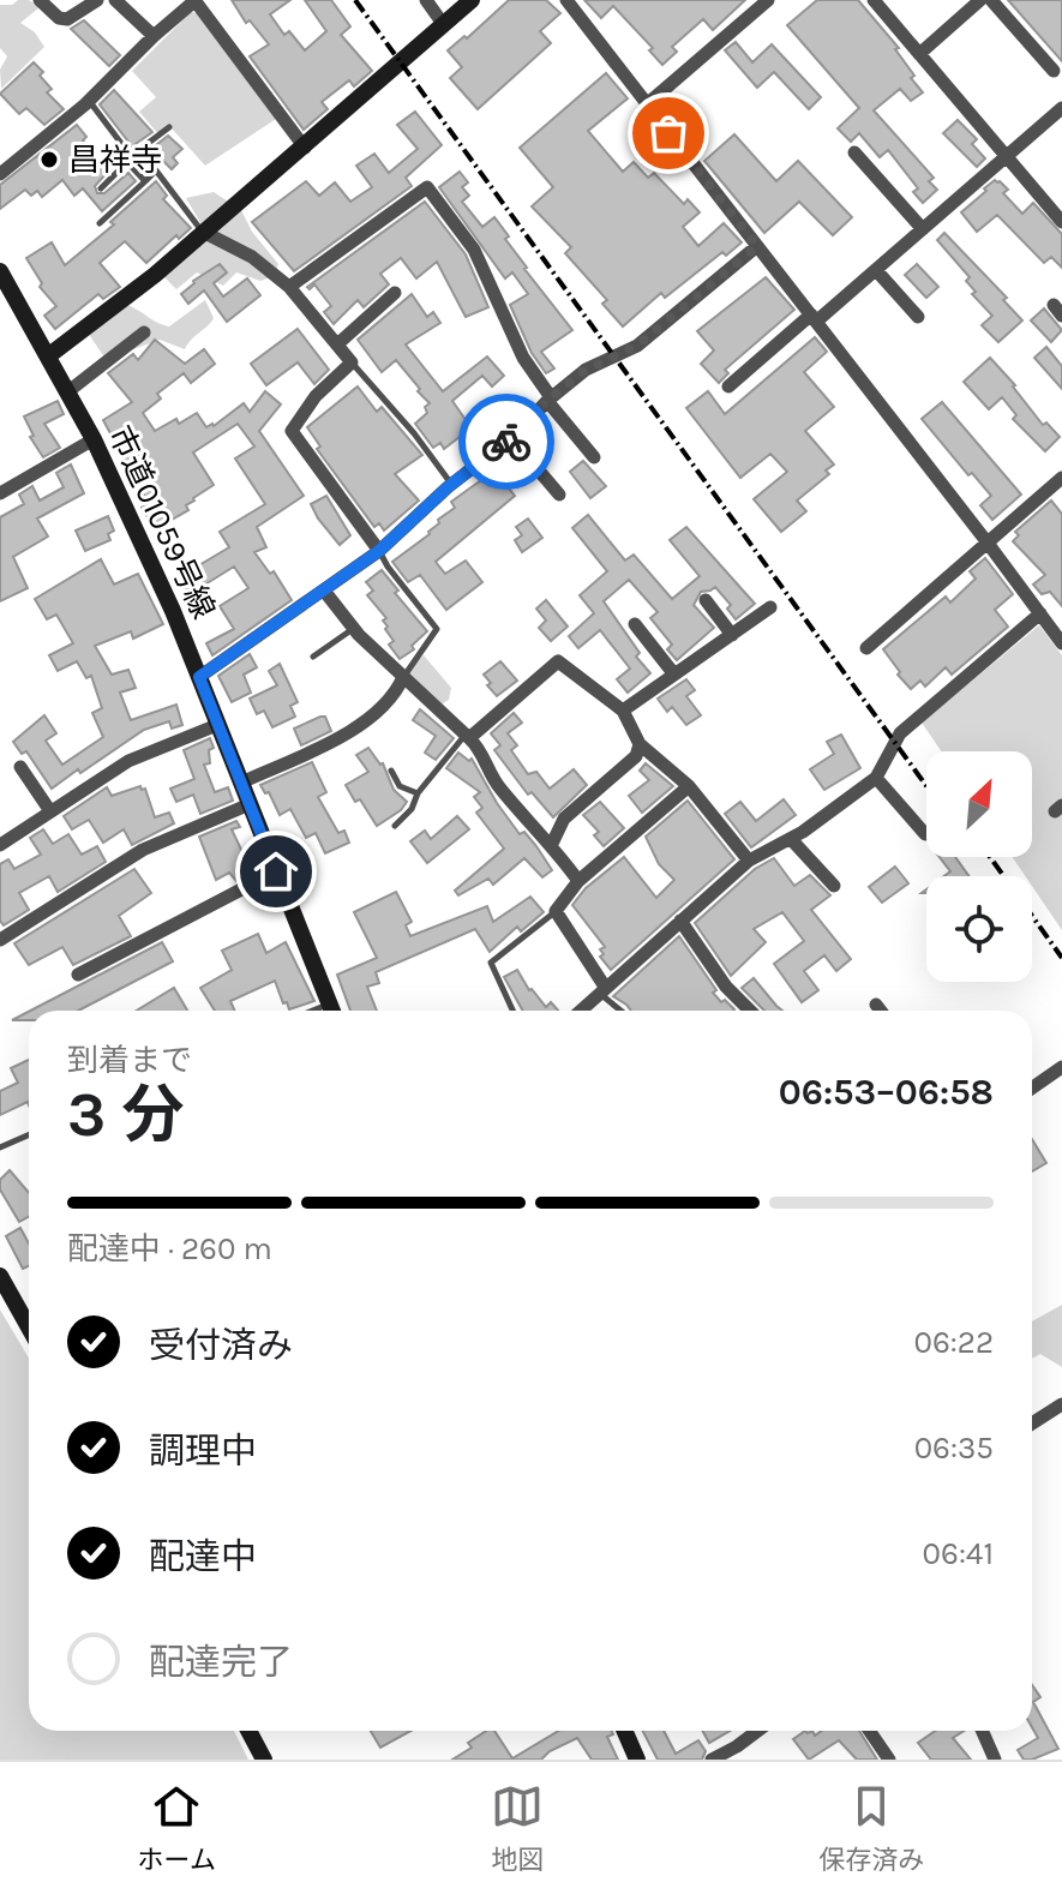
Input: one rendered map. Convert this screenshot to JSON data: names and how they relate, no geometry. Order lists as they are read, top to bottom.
{
  "streets": {
    "street": ["市道01059号線"]
  },
  "places": ["昌祥寺"],
  "north": "top right",
  "page": {
    "heading": ["3 分", "到着まで", "06:53–06:58"],
    "bar": "配達中 · 260 m",
    "list": [
      ["受付済み", "06:22"],
      ["調理中", "06:35"],
      ["配達中", "06:41"],
      "配達完了"
    ],
    "tabs": ["ホーム", "地図", "保存済み"]
  }
}
